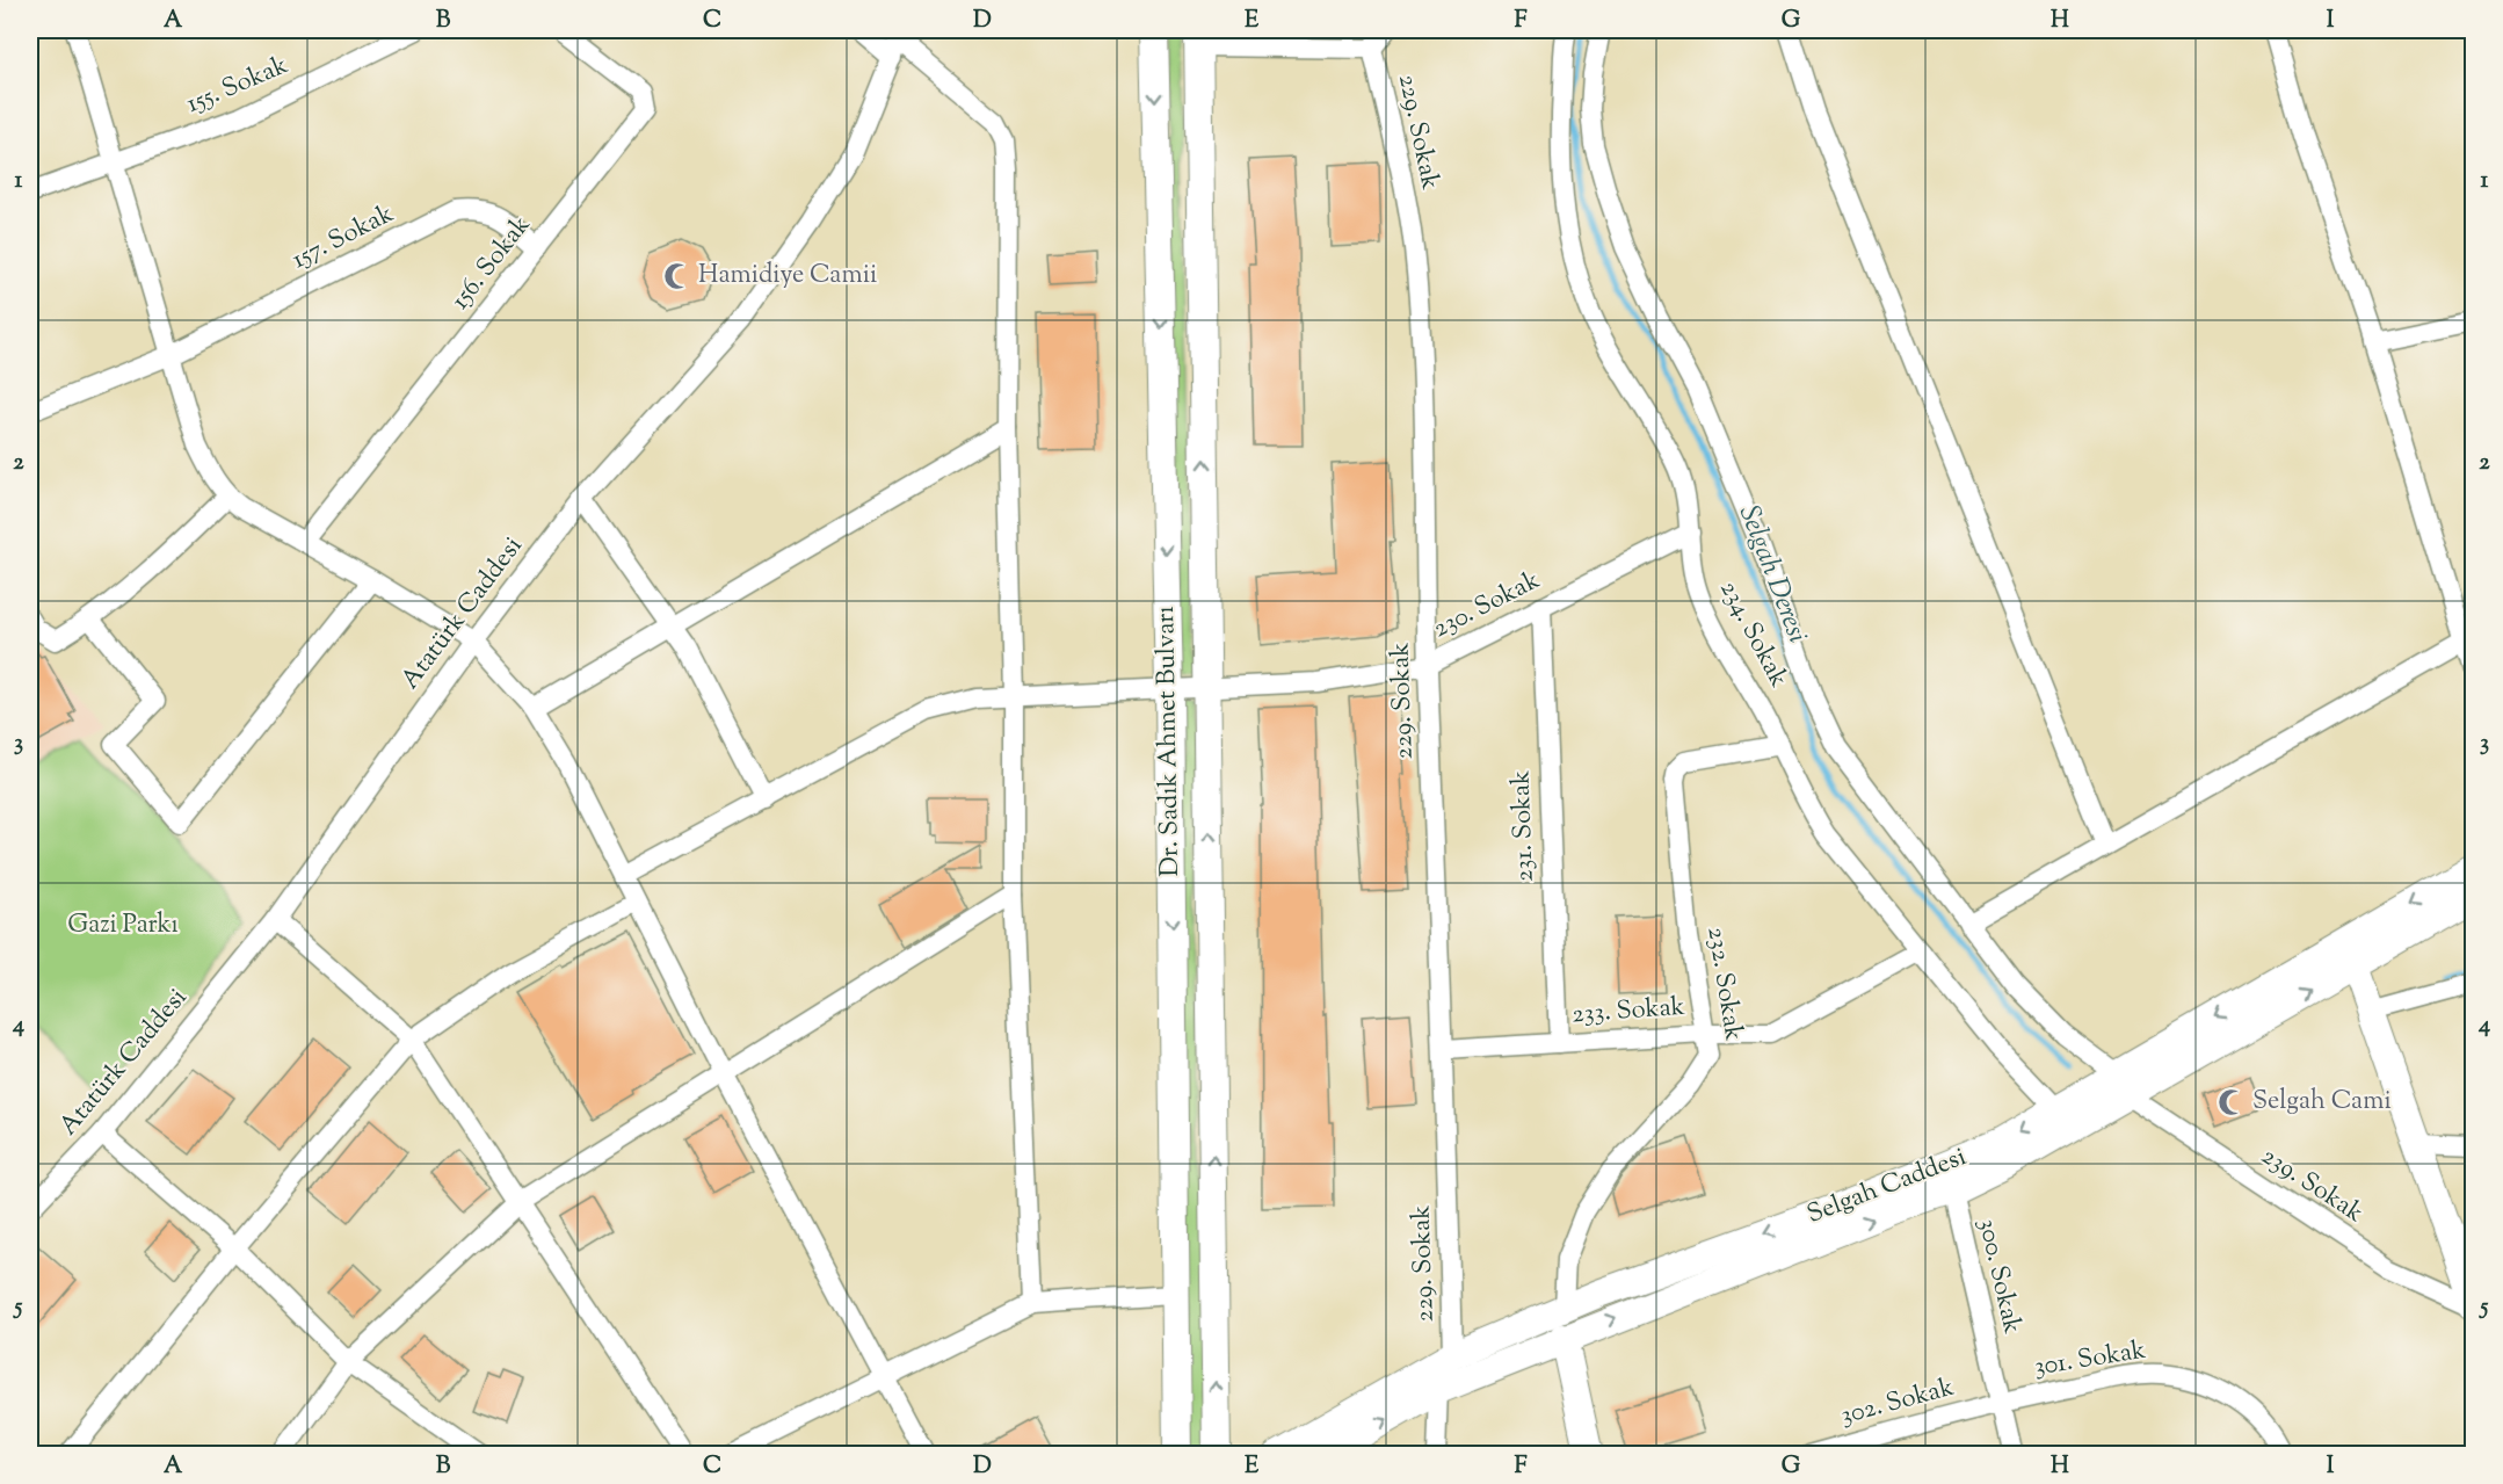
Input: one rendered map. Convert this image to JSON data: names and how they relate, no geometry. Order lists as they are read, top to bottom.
{
  "streets": {
    "main road": ["Dr. Sadık Ahmet Bulvarı", "Selgah Caddesi"],
    "street": [
      "155. Sokak",
      "229. Sokak",
      "157. Sokak",
      "156. Sokak",
      "230. Sokak",
      "Atatürk Caddesi",
      "234. Sokak",
      "231. Sokak",
      "232. Sokak",
      "233. Sokak",
      "239. Sokak",
      "300. Sokak",
      "301. Sokak",
      "302. Sokak"
    ]
  },
  "crossings": [
    ["229. Sokak", "230. Sokak"],
    ["229. Sokak", "233. Sokak"],
    ["229. Sokak", "Selgah Caddesi"],
    ["157. Sokak", "156. Sokak"],
    ["230. Sokak", "234. Sokak"],
    ["230. Sokak", "Dr. Sadık Ahmet Bulvarı"],
    ["230. Sokak", "231. Sokak"],
    ["234. Sokak", "232. Sokak"],
    ["234. Sokak", "233. Sokak"],
    ["234. Sokak", "Selgah Caddesi"],
    ["231. Sokak", "233. Sokak"],
    ["232. Sokak", "233. Sokak"],
    ["232. Sokak", "Selgah Caddesi"],
    ["239. Sokak", "Selgah Caddesi"],
    ["Selgah Caddesi", "300. Sokak"],
    ["300. Sokak", "301. Sokak"],
    ["300. Sokak", "302. Sokak"],
    ["301. Sokak", "302. Sokak"]
  ],
  "water": ["Selgah Deresi"],
  "parks": ["Gazi Parkı"],
  "places": {
    "mosque": ["Hamidiye Camii", "Selgah Cami"]
  },
  "grid": {
    "columns": [
      "A",
      "B",
      "C",
      "D",
      "E",
      "F",
      "G",
      "H",
      "I"
    ],
    "rows": [
      "1",
      "2",
      "3",
      "4",
      "5"
    ]
  }
}
